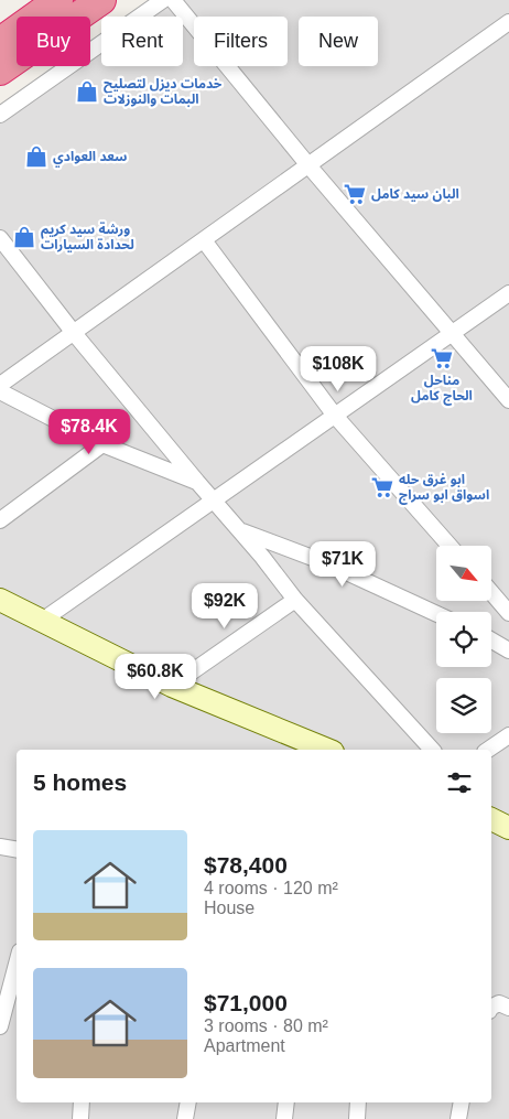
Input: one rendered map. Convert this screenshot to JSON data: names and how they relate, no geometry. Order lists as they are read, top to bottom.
{
  "places": {
    "shop": ["خدمات ديزل لتصليح البمات والنوزلات", "سعد العوادي", "ورشة سيد كريم لحدادة السيارات"],
    "supermarket": ["البان سيد كامل", "مناحل الحاج كامل", "ابو غرق حله اسواق ابو سراج"]
  },
  "north": "bottom right",
  "page": {
    "chip": [
      "Buy",
      "Rent",
      "Filters",
      "New"
    ],
    "price": [
      "$108K",
      "$78.4K",
      "$71K",
      "$92K",
      "$60.8K"
    ],
    "heading": "5 homes",
    "list": [
      {
        "name": "$78,400",
        "note": "4 rooms · 120 m² · House"
      },
      {
        "name": "$71,000",
        "note": "3 rooms · 80 m² · Apartment"
      }
    ]
  }
}
